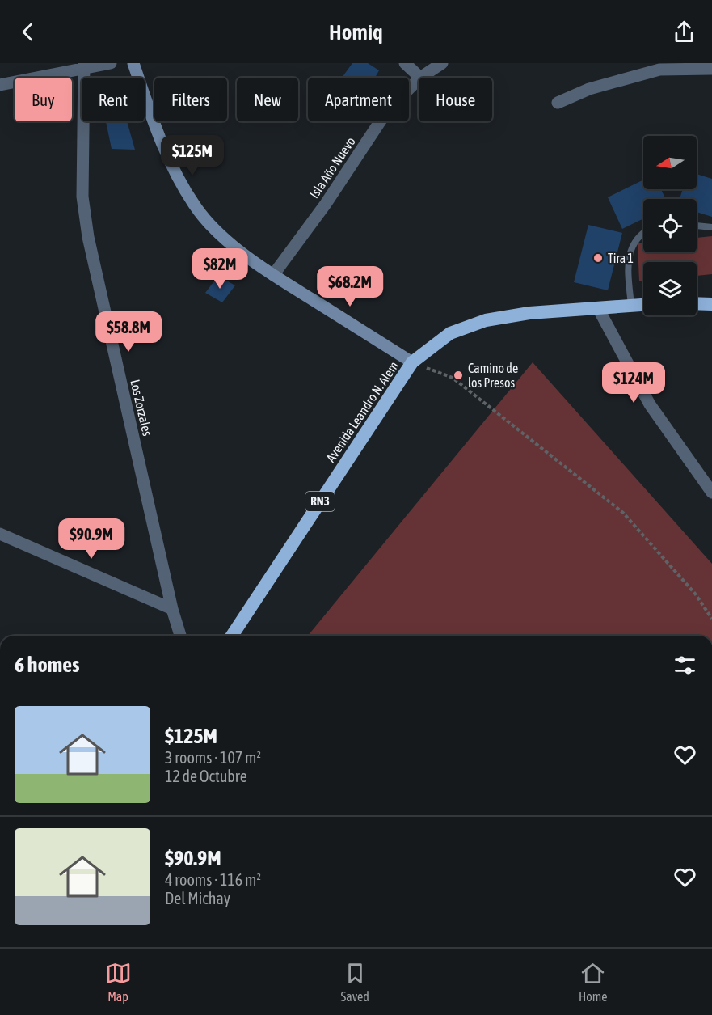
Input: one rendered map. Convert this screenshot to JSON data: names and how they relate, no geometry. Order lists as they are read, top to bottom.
{
  "streets": {
    "highway": ["Avenida Leandro N. Alem", "RN3"],
    "street": ["Isla Año Nuevo", "Los Zorzales"]
  },
  "places": ["Tira 1", "Camino de los Presos"],
  "north": "left",
  "page": {
    "header": "Homiq",
    "chip": [
      "Buy",
      "Rent",
      "Filters",
      "New",
      "Apartment",
      "House"
    ],
    "price": [
      "$125M",
      "$82M",
      "$68.2M",
      "$58.8M",
      "$124M",
      "$90.9M"
    ],
    "heading": "6 homes",
    "list": [
      {
        "name": "$125M",
        "note": "3 rooms · 107 m² · 12 de Octubre"
      },
      {
        "name": "$90.9M",
        "note": "4 rooms · 116 m² · Del Michay"
      }
    ],
    "tabs": ["Map", "Saved", "Home"]
  }
}
